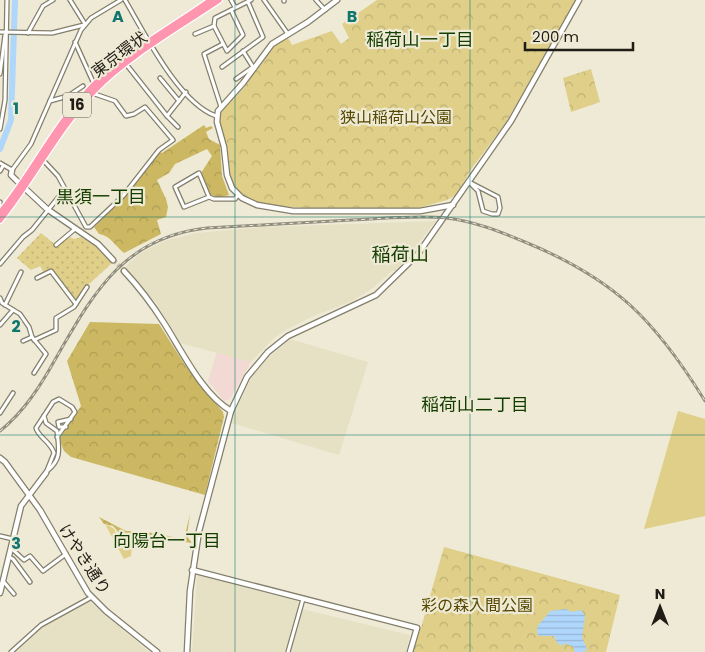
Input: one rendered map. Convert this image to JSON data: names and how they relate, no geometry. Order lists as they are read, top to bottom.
{
  "streets": {
    "highway": ["東京環状", "16"],
    "street": ["けやき通り"]
  },
  "districts": [
    "稲荷山一丁目",
    "黒須一丁目",
    "稲荷山",
    "稲荷山二丁目",
    "向陽台一丁目"
  ],
  "parks": ["狭山稲荷山公園", "彩の森入間公園"],
  "scale_bar": "200 m",
  "north": "top",
  "grid": {
    "columns": ["A", "B"],
    "rows": ["1", "2", "3"]
  }
}
